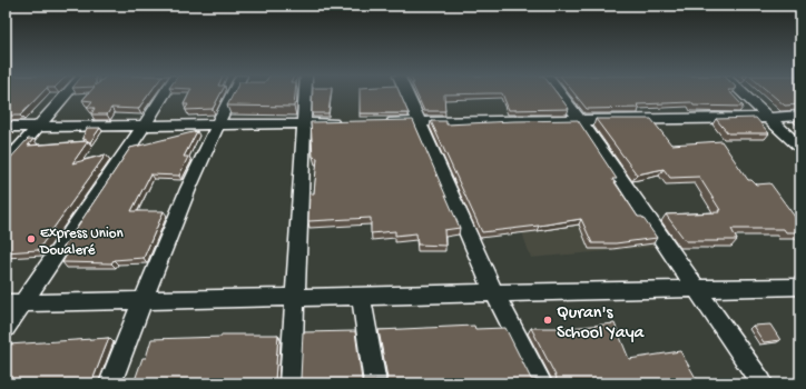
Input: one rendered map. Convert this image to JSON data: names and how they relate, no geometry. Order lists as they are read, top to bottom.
{
  "places": ["Express Union Doualeré", "Quran's School Yaya"]
}
